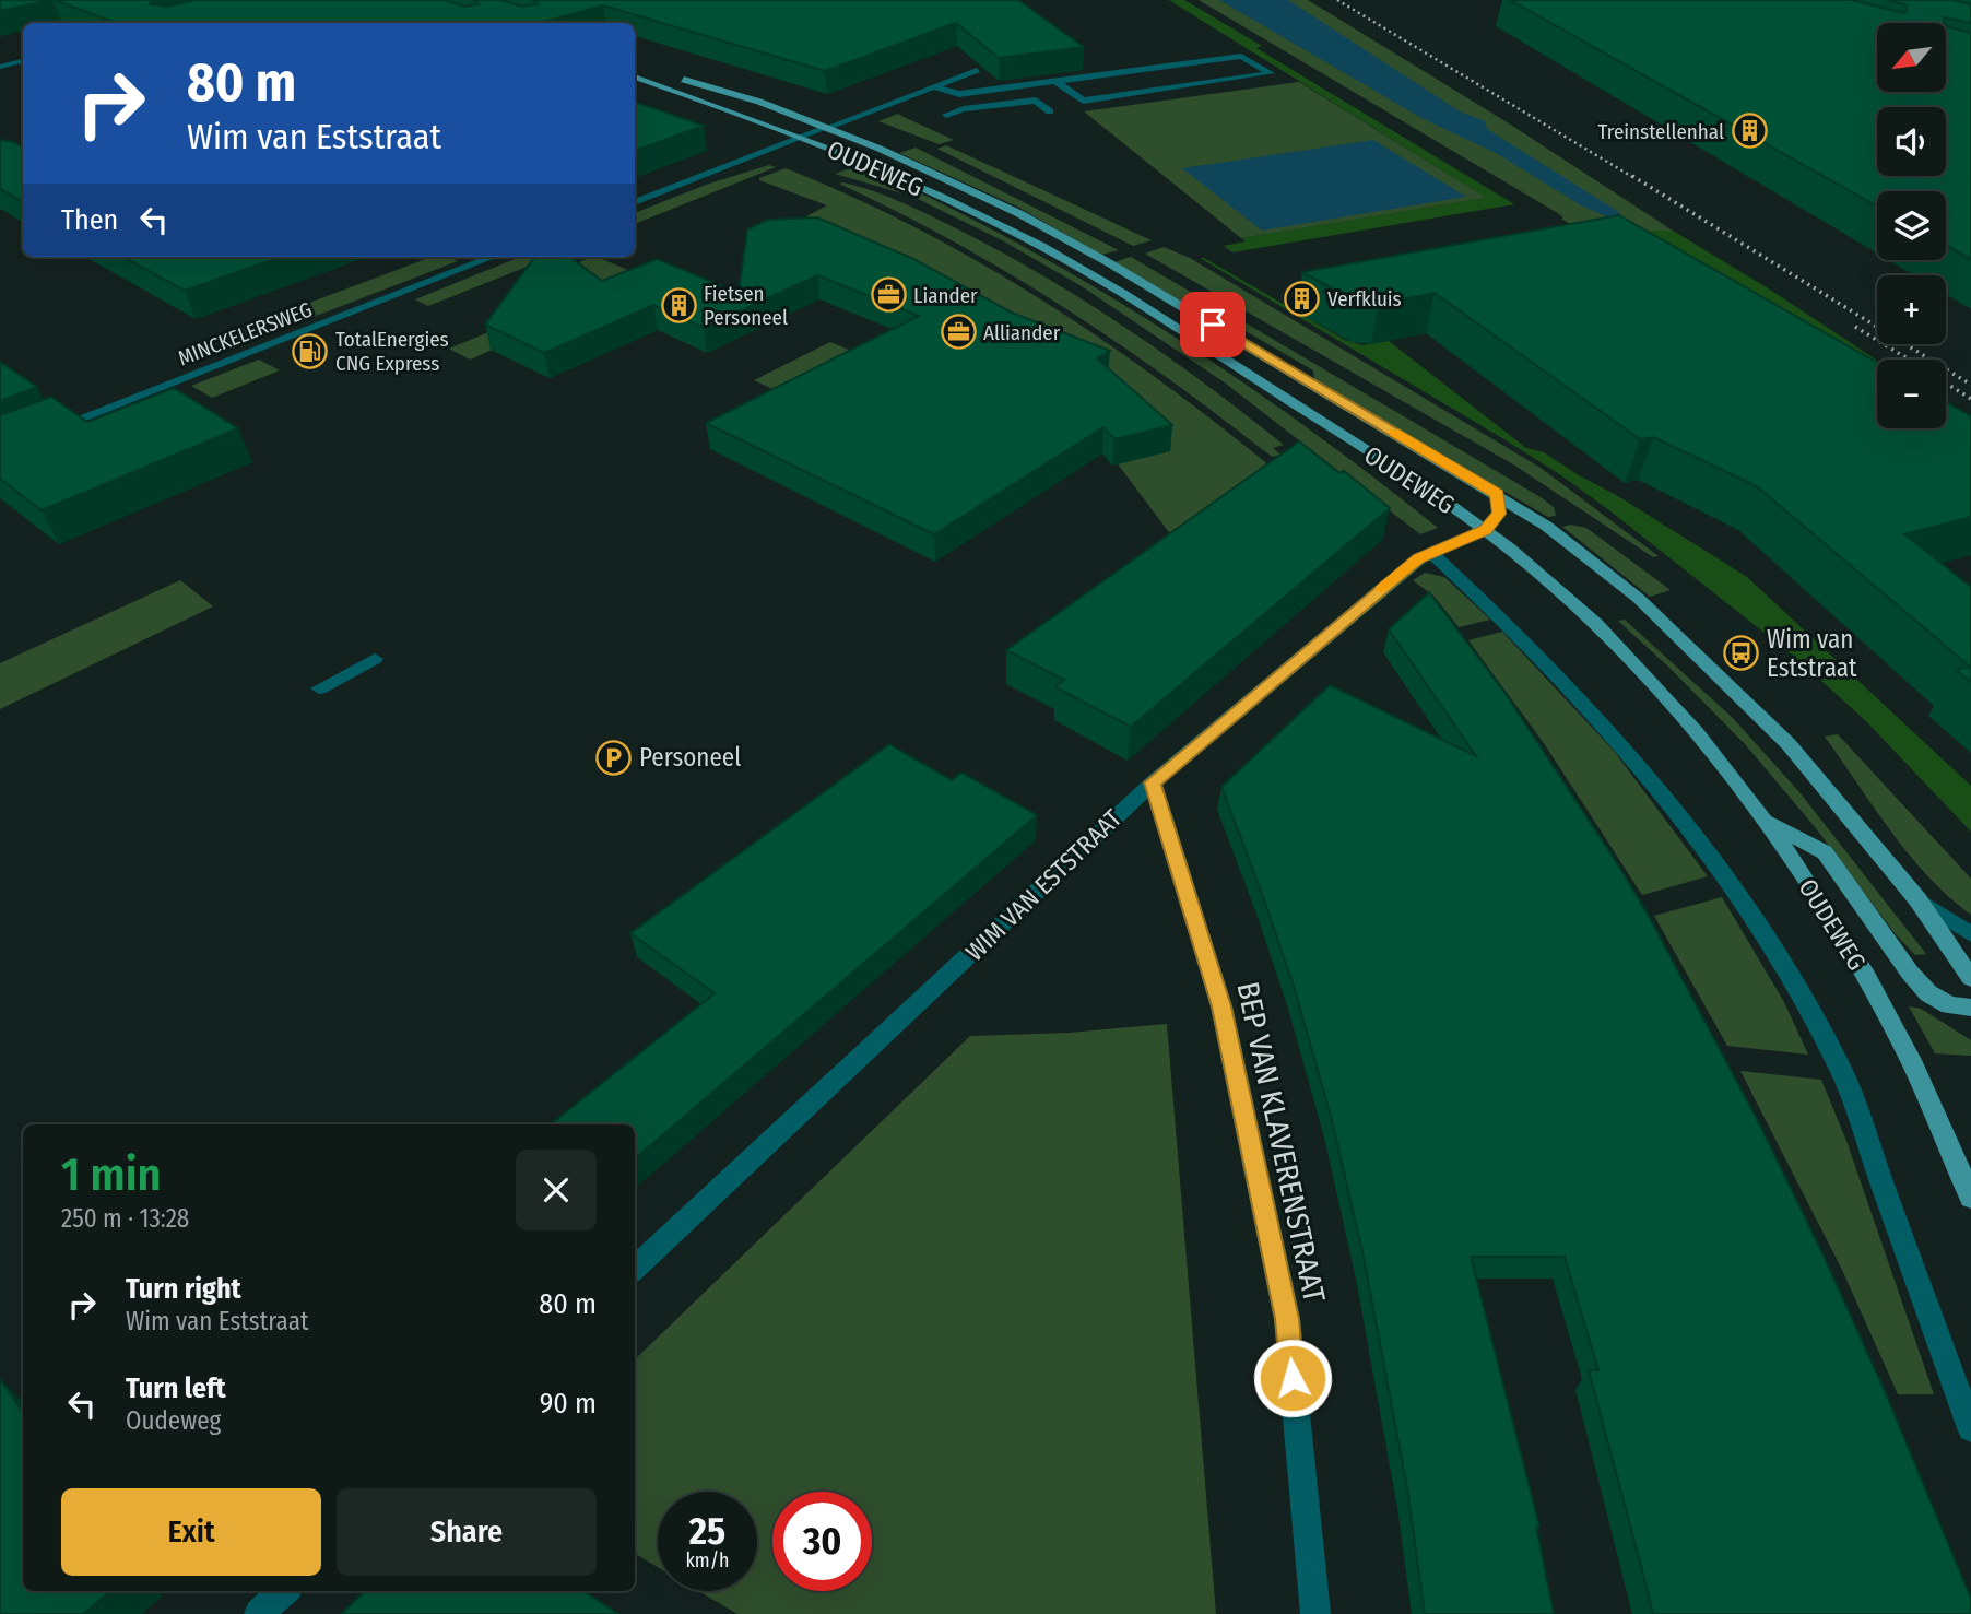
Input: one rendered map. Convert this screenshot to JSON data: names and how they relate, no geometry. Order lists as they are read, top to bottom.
{
  "streets": {
    "main road": ["OUDEWEG"],
    "street": ["MINCKELERSWEG", "WIM VAN ESTSTRAAT", "BEP VAN KLAVERENSTRAAT"]
  },
  "crossings": [
    ["OUDEWEG", "WIM VAN ESTSTRAAT"],
    ["WIM VAN ESTSTRAAT", "BEP VAN KLAVERENSTRAAT"]
  ],
  "places": {
    "building": ["Treinstellenhal", "Verfkluis", "Fietsen Personeel"],
    "office": ["Liander", "Alliander"],
    "fuel station": ["TotalEnergies CNG Express"],
    "bus stop": ["Wim van Eststraat"],
    "parking": ["Personeel"]
  },
  "north": "bottom left",
  "page": {
    "map_buttons": ["+", "−"],
    "turn": ["80 m", "Wim van Eststraat"],
    "then": "Then",
    "heading": ["1 min", "250 m · 13:28"],
    "list": [
      {
        "name": "Turn right",
        "note": "Wim van Eststraat",
        "value": "80 m"
      },
      {
        "name": "Turn left",
        "note": "Oudeweg",
        "value": "90 m"
      }
    ],
    "buttons": ["Exit", "Share"],
    "speed": "25 km/h",
    "limit": "30"
  }
}
